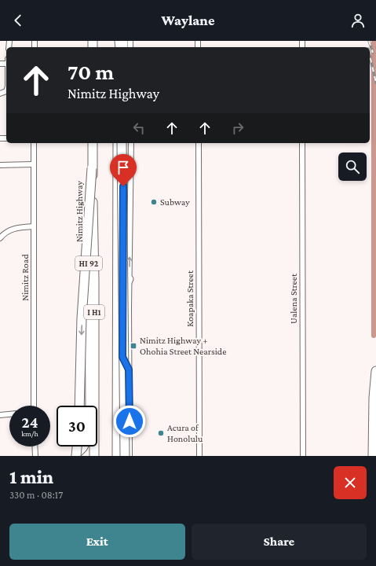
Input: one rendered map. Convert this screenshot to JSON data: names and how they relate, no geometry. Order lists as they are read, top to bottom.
{
  "streets": {
    "highway": ["I H1"],
    "main road": ["Nimitz Highway", "HI 92"],
    "street": ["Nimitz Road", "Koapaka Street", "Ualena Street"]
  },
  "places": {
    "other": ["Subway", "Acura of Honolulu"],
    "transit": ["Nimitz Highway + Ohohia Street Nearside"]
  },
  "page": {
    "header": "Waylane",
    "turn": ["70 m", "Nimitz Highway"],
    "speed": "24 km/h",
    "limit": "30",
    "heading": ["1 min", "330 m · 08:17"],
    "buttons": ["Exit", "Share"]
  }
}
